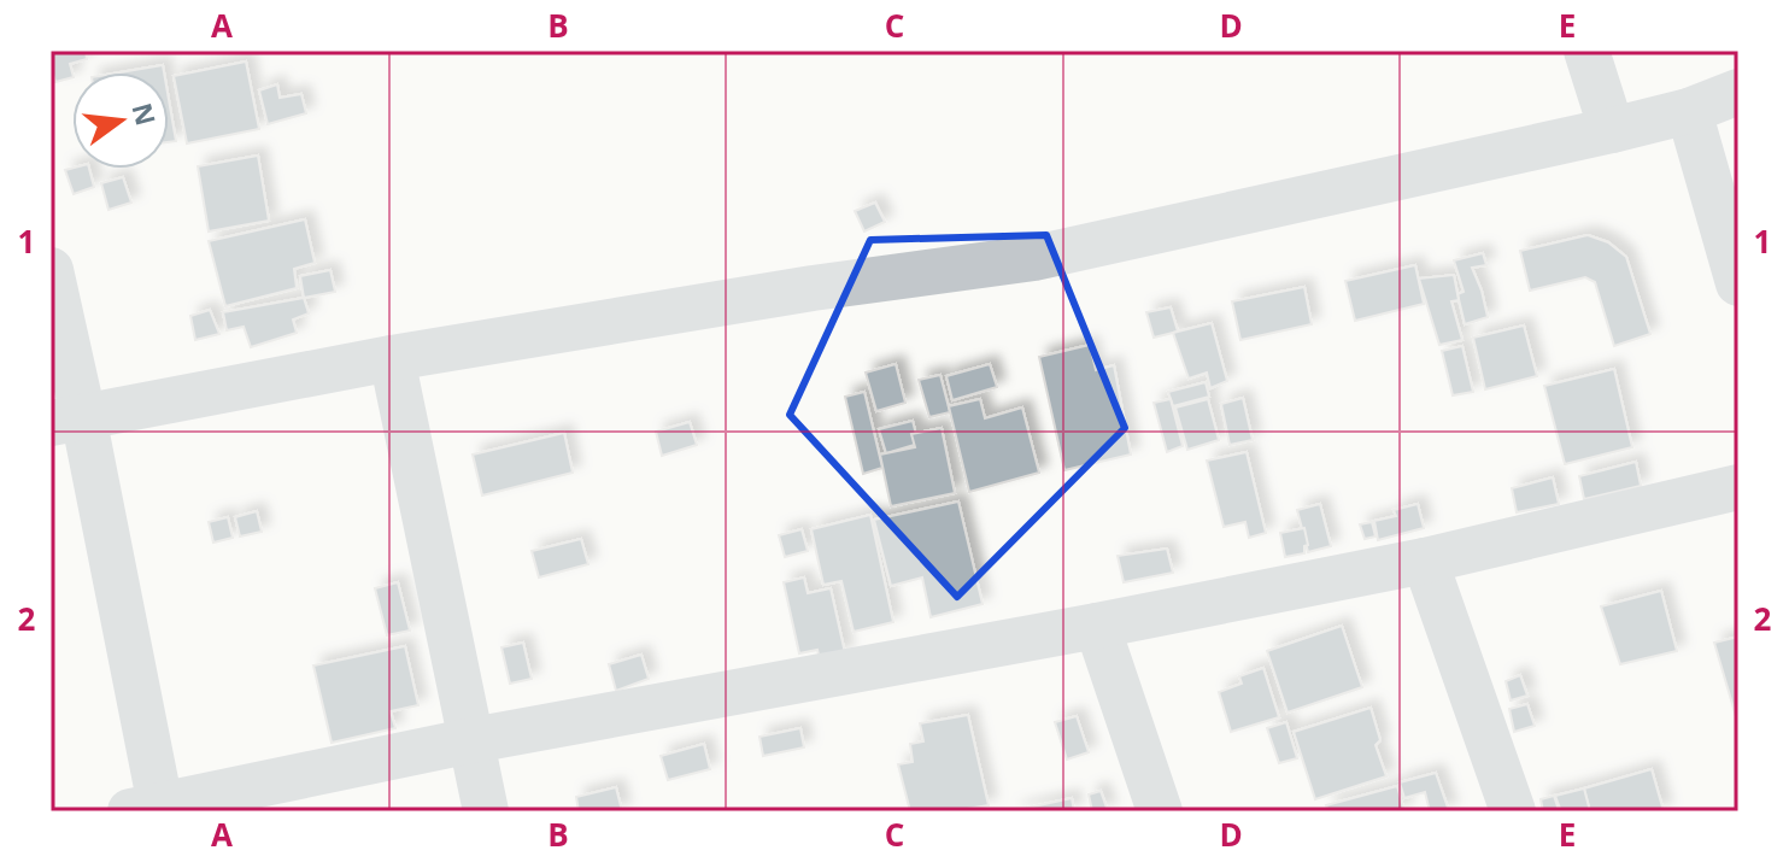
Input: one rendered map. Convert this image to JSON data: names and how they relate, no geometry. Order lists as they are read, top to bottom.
{
  "north": "right",
  "grid": {
    "columns": [
      "A",
      "B",
      "C",
      "D",
      "E"
    ],
    "rows": ["1", "2"]
  }
}
